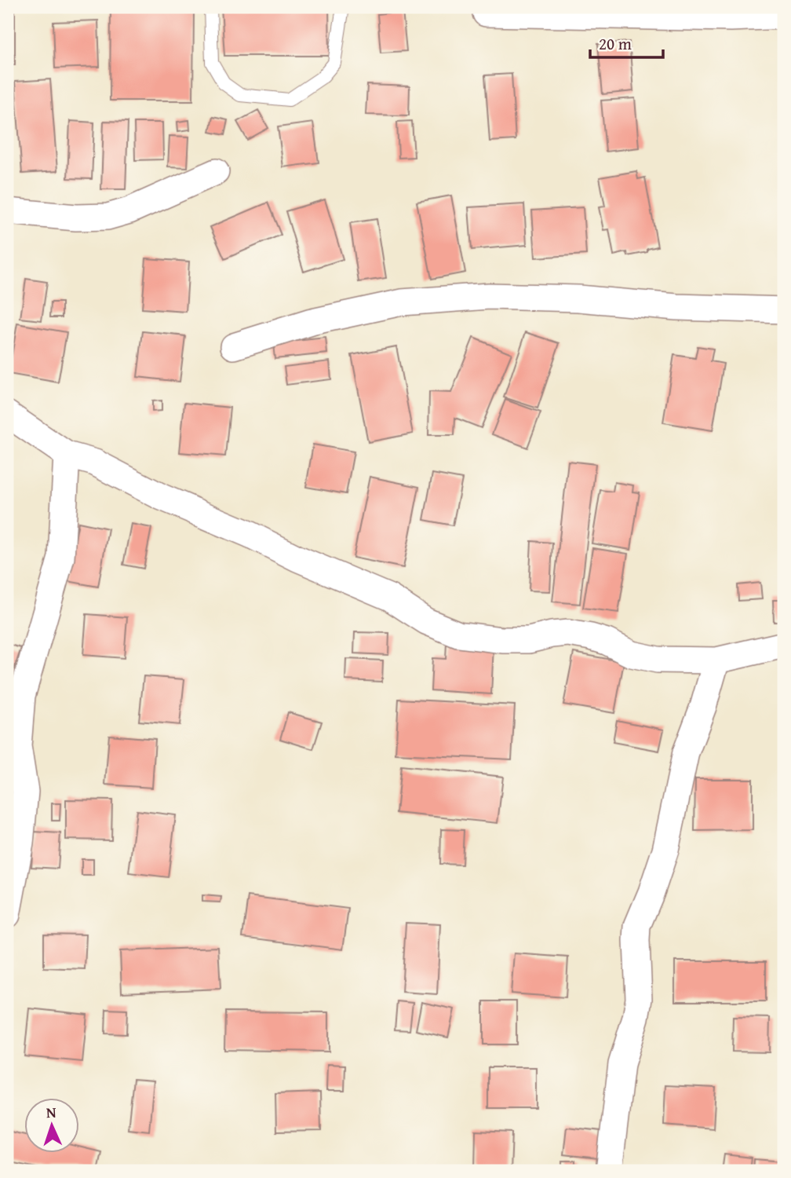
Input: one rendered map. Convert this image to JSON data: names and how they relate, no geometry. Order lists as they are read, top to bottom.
{
  "scale_bar": "20 m",
  "north": "top"
}
